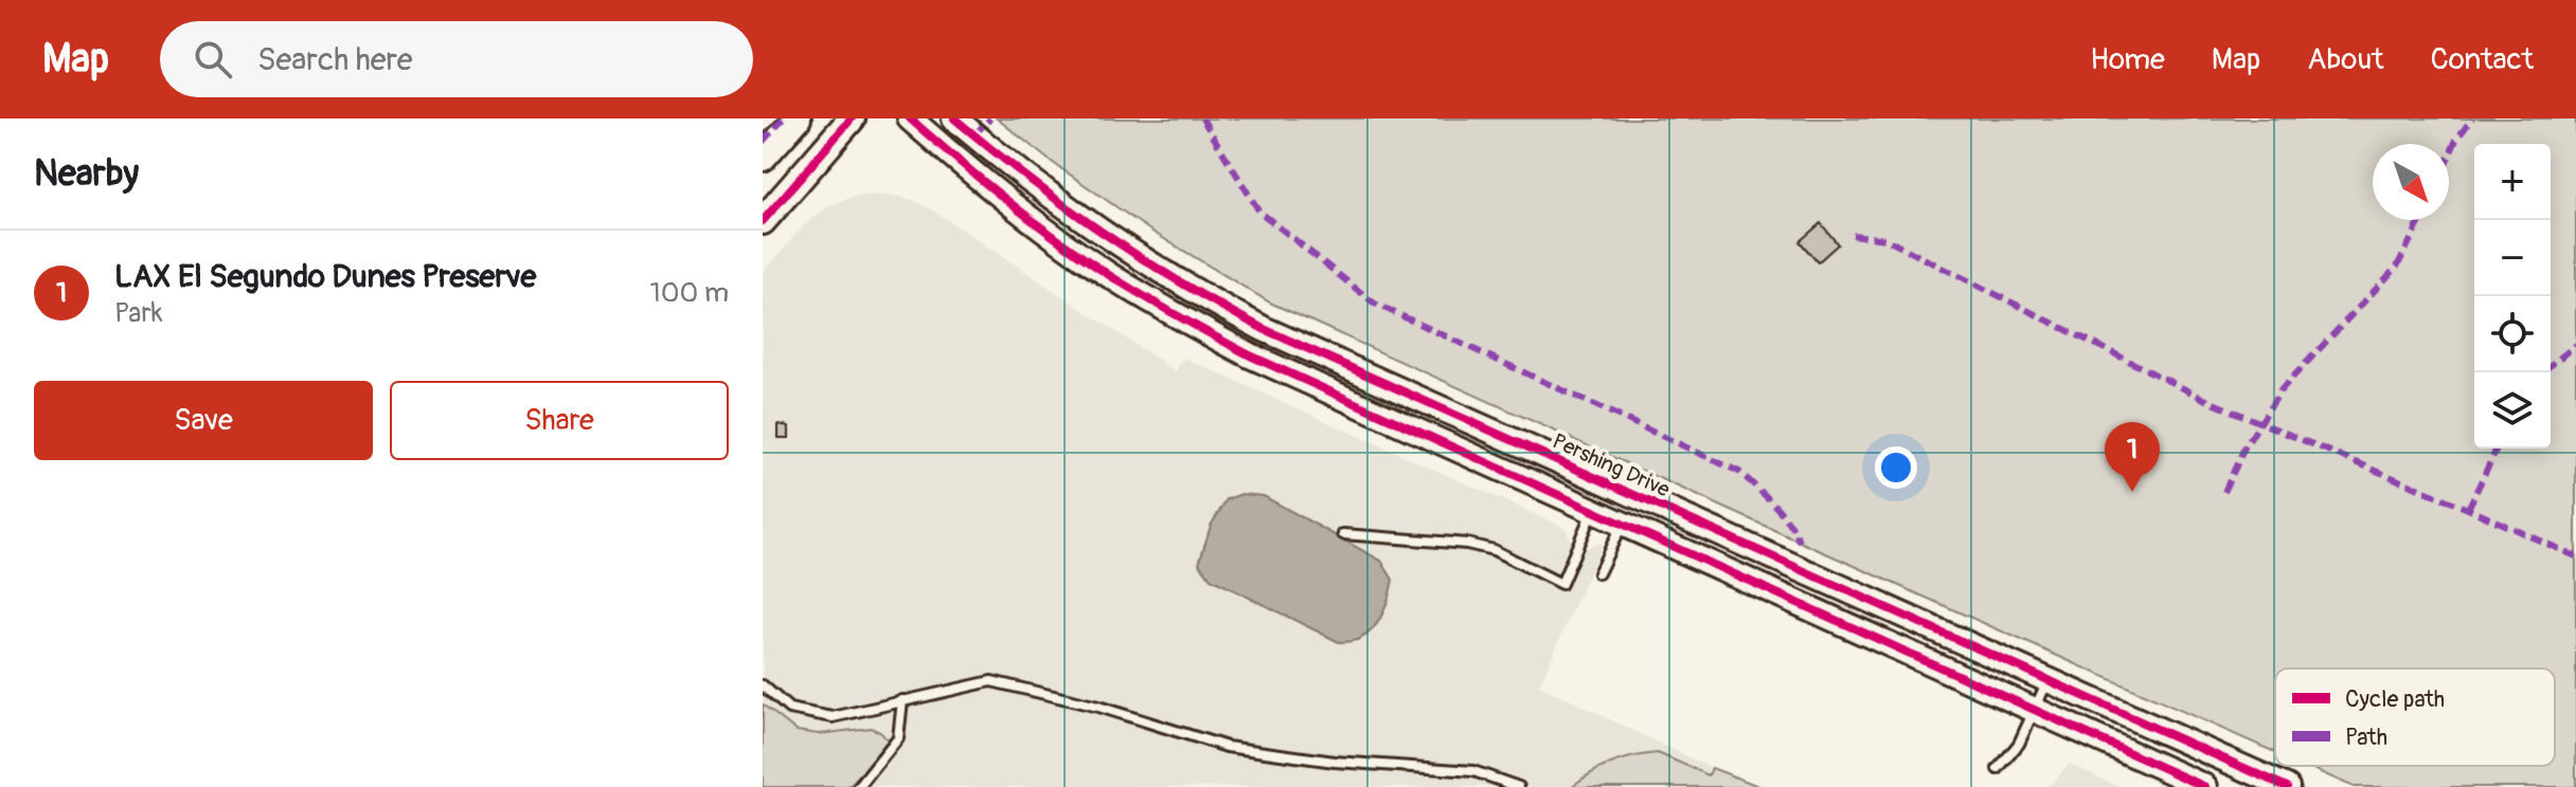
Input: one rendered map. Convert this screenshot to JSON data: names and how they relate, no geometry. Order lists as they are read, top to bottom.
{
  "streets": {
    "main road": ["Pershing Drive"]
  },
  "legend": ["Cycle path", "Path"],
  "north": "bottom right",
  "page": {
    "header": "Map",
    "search": "Search here",
    "nav": [
      "Home",
      "Map",
      "About",
      "Contact"
    ],
    "heading": "Nearby",
    "map_buttons": ["+", "−"],
    "list": [
      {
        "mark": "1",
        "name": "LAX El Segundo Dunes Preserve",
        "note": "Park",
        "value": "100 m"
      }
    ],
    "buttons": ["Save", "Share"],
    "pins": "1"
  }
}
